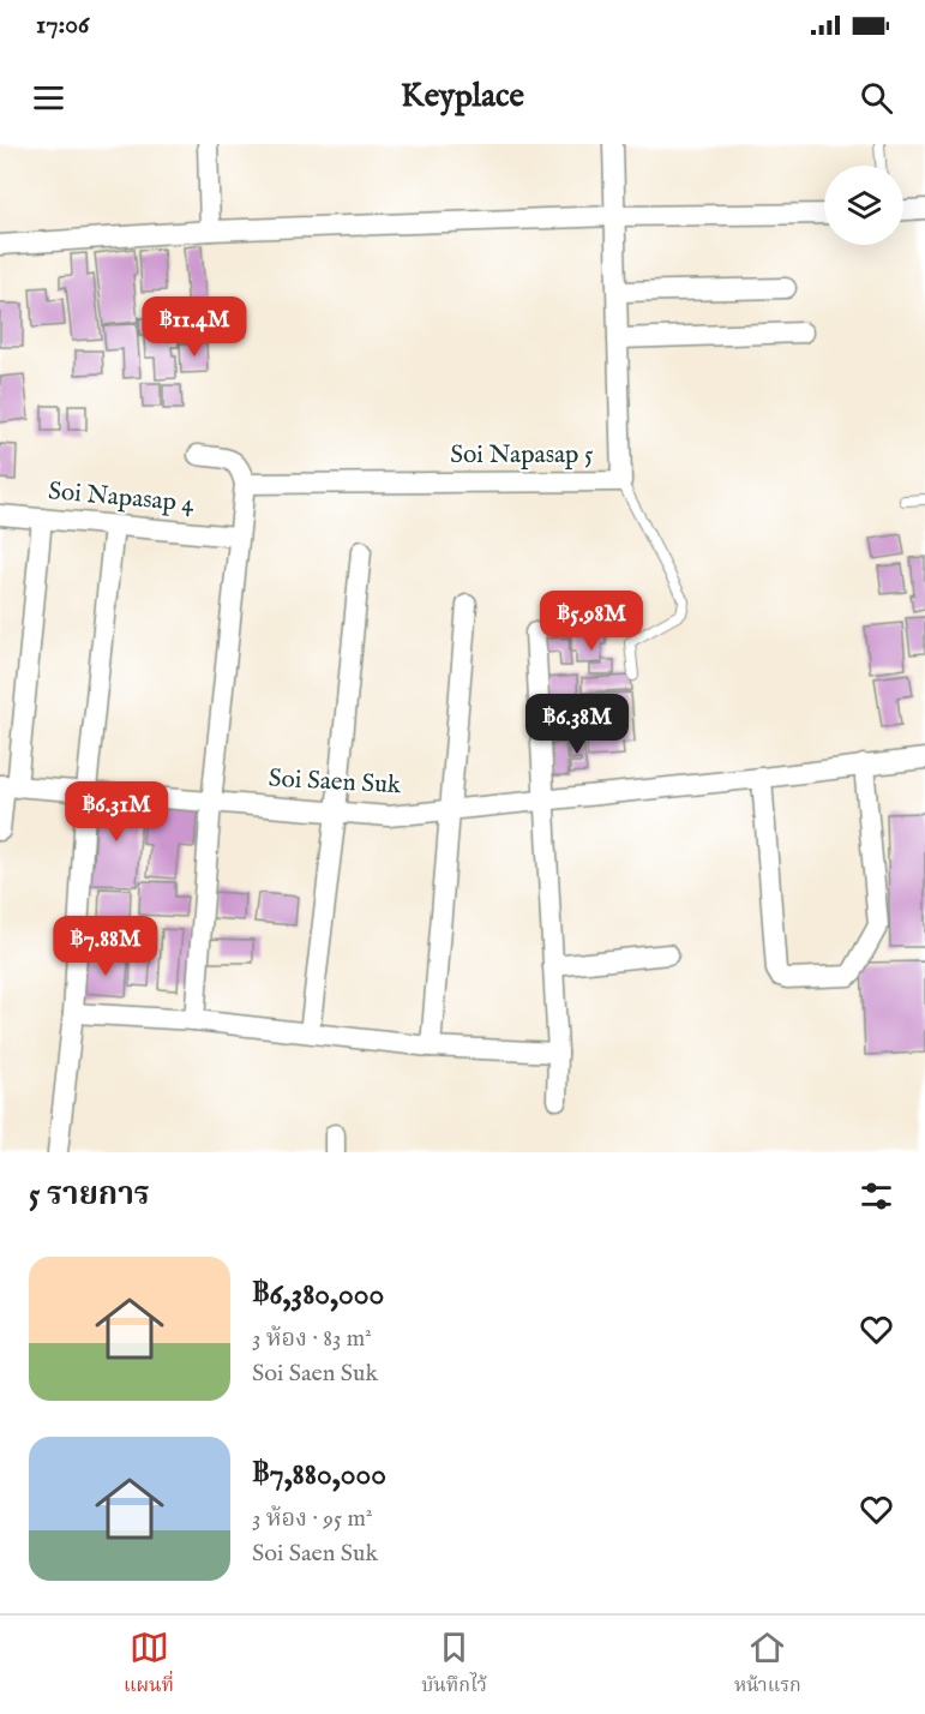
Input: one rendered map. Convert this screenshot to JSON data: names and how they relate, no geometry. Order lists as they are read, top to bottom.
{
  "streets": {
    "street": ["Soi Napasap 5", "Soi Napasap 4", "Soi Saen Suk"]
  },
  "page": {
    "status": "17:06",
    "header": "Keyplace",
    "price": [
      "฿11.4M",
      "฿5.98M",
      "฿6.38M",
      "฿6.31M",
      "฿7.88M"
    ],
    "heading": "5 รายการ",
    "list": [
      {
        "name": "฿6,380,000",
        "note": "3 ห้อง · 83 m² · Soi Saen Suk"
      },
      {
        "name": "฿7,880,000",
        "note": "3 ห้อง · 95 m² · Soi Saen Suk"
      }
    ],
    "tabs": ["แผนที่", "บันทึกไว้", "หน้าแรก"]
  }
}
